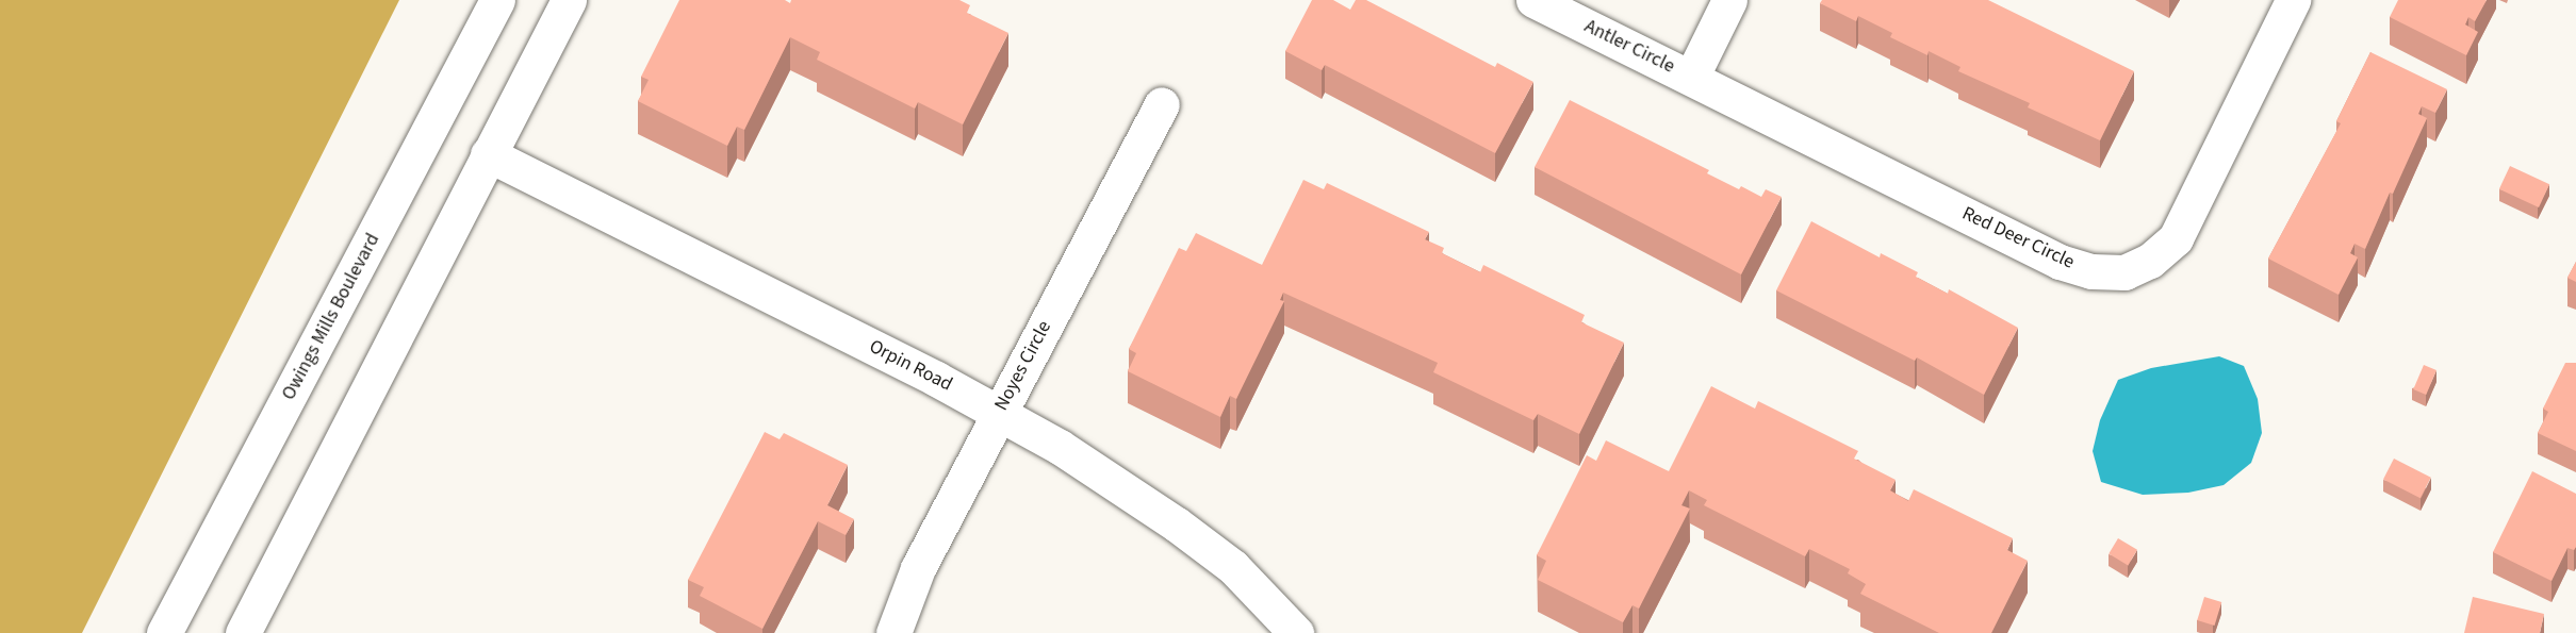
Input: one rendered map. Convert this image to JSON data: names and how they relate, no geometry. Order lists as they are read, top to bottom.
{
  "streets": {
    "street": [
      "Antler Circle",
      "Red Deer Circle",
      "Owings Mills Boulevard",
      "Orpin Road",
      "Noyes Circle"
    ]
  },
  "crossings": [
    ["Antler Circle", "Red Deer Circle"],
    ["Orpin Road", "Noyes Circle"]
  ]
}
